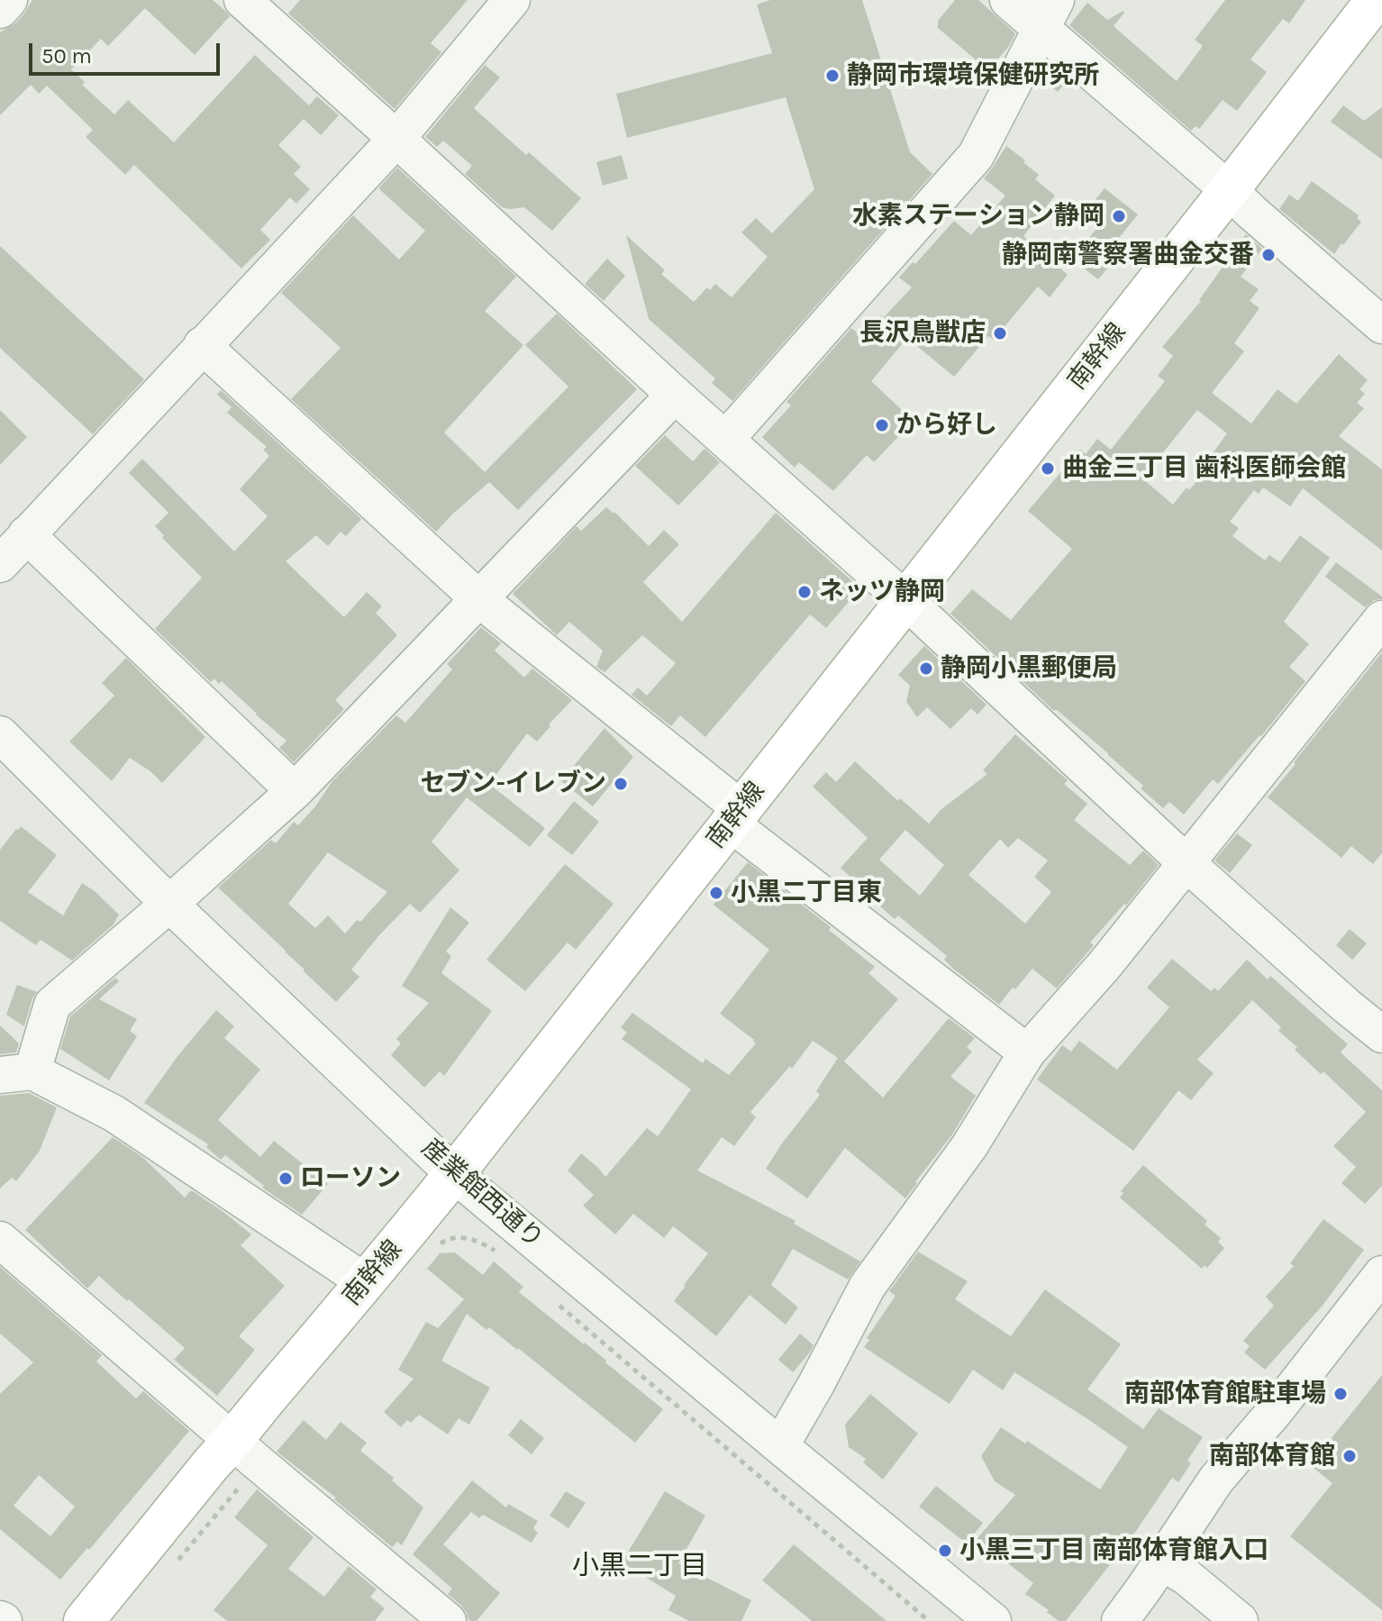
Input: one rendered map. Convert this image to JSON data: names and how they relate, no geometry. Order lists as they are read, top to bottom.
{
  "streets": {
    "main road": ["南幹線"],
    "street": ["産業館西通り"]
  },
  "crossings": [
    ["南幹線", "産業館西通り"]
  ],
  "districts": ["小黒二丁目"],
  "places": [
    "静岡市環境保健研究所",
    "水素ステーション静岡",
    "静岡南警察署曲金交番",
    "長沢鳥獣店",
    "から好し",
    "曲金三丁目 歯科医師会館",
    "ネッツ静岡",
    "静岡小黒郵便局",
    "セブン-イレブン",
    "小黒二丁目東",
    "ローソン",
    "南部体育館駐車場",
    "南部体育館",
    "小黒三丁目 南部体育館入口"
  ],
  "scale_bar": "50 m"
}
